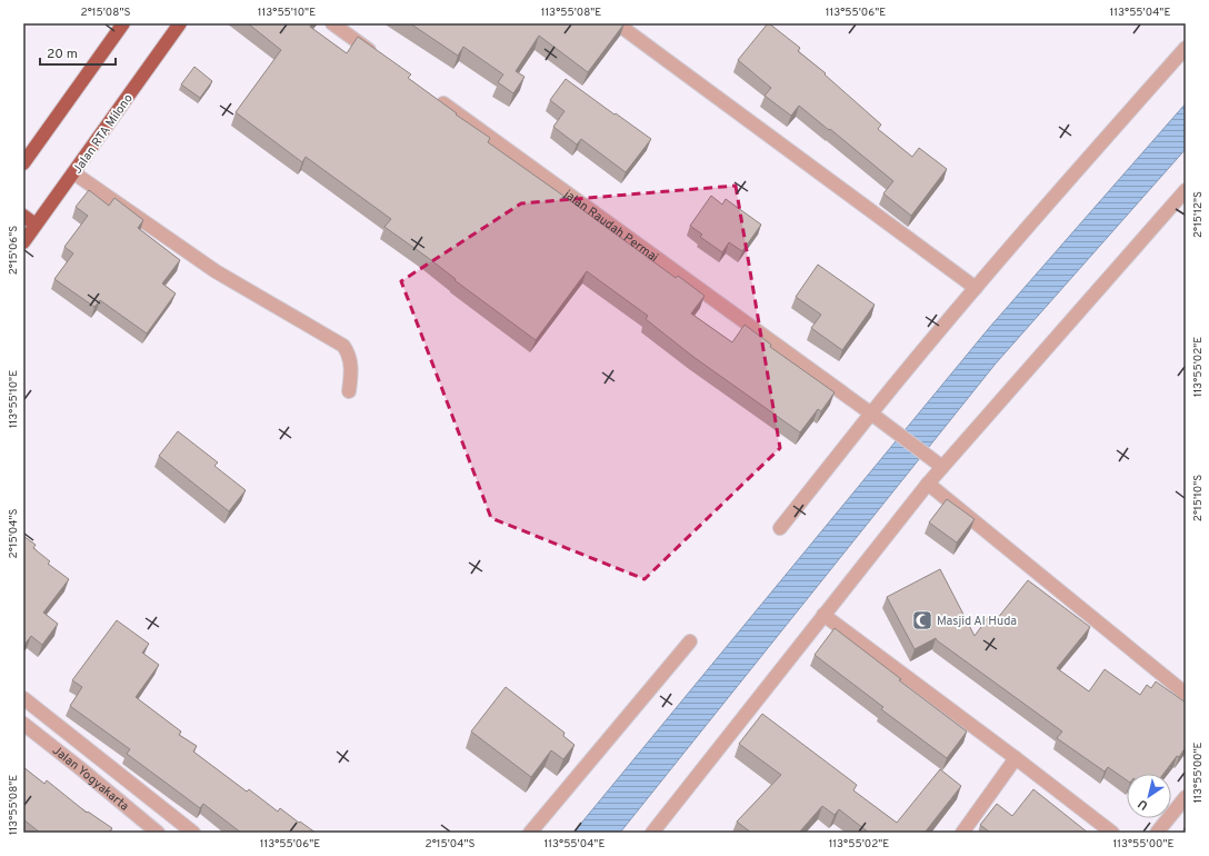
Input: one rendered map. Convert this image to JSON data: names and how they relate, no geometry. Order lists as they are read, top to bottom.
{
  "streets": {
    "highway": ["Jalan RTA Milono"],
    "street": ["jalan Raudah Permai", "Jalan Yogyakarta"]
  },
  "places": {
    "mosque": ["Masjid Al Huda"]
  },
  "scale_bar": "20 m",
  "north": "bottom left",
  "coordinates": [
    "2°15'08\"S",
    "113°55'10\"E",
    "113°55'08\"E",
    "113°55'06\"E",
    "113°55'04\"E",
    "2°15'12\"S",
    "2°15'06\"S",
    "113°55'02\"E",
    "2°15'10\"S",
    "2°15'04\"S",
    "113°55'00\"E"
  ]
}
